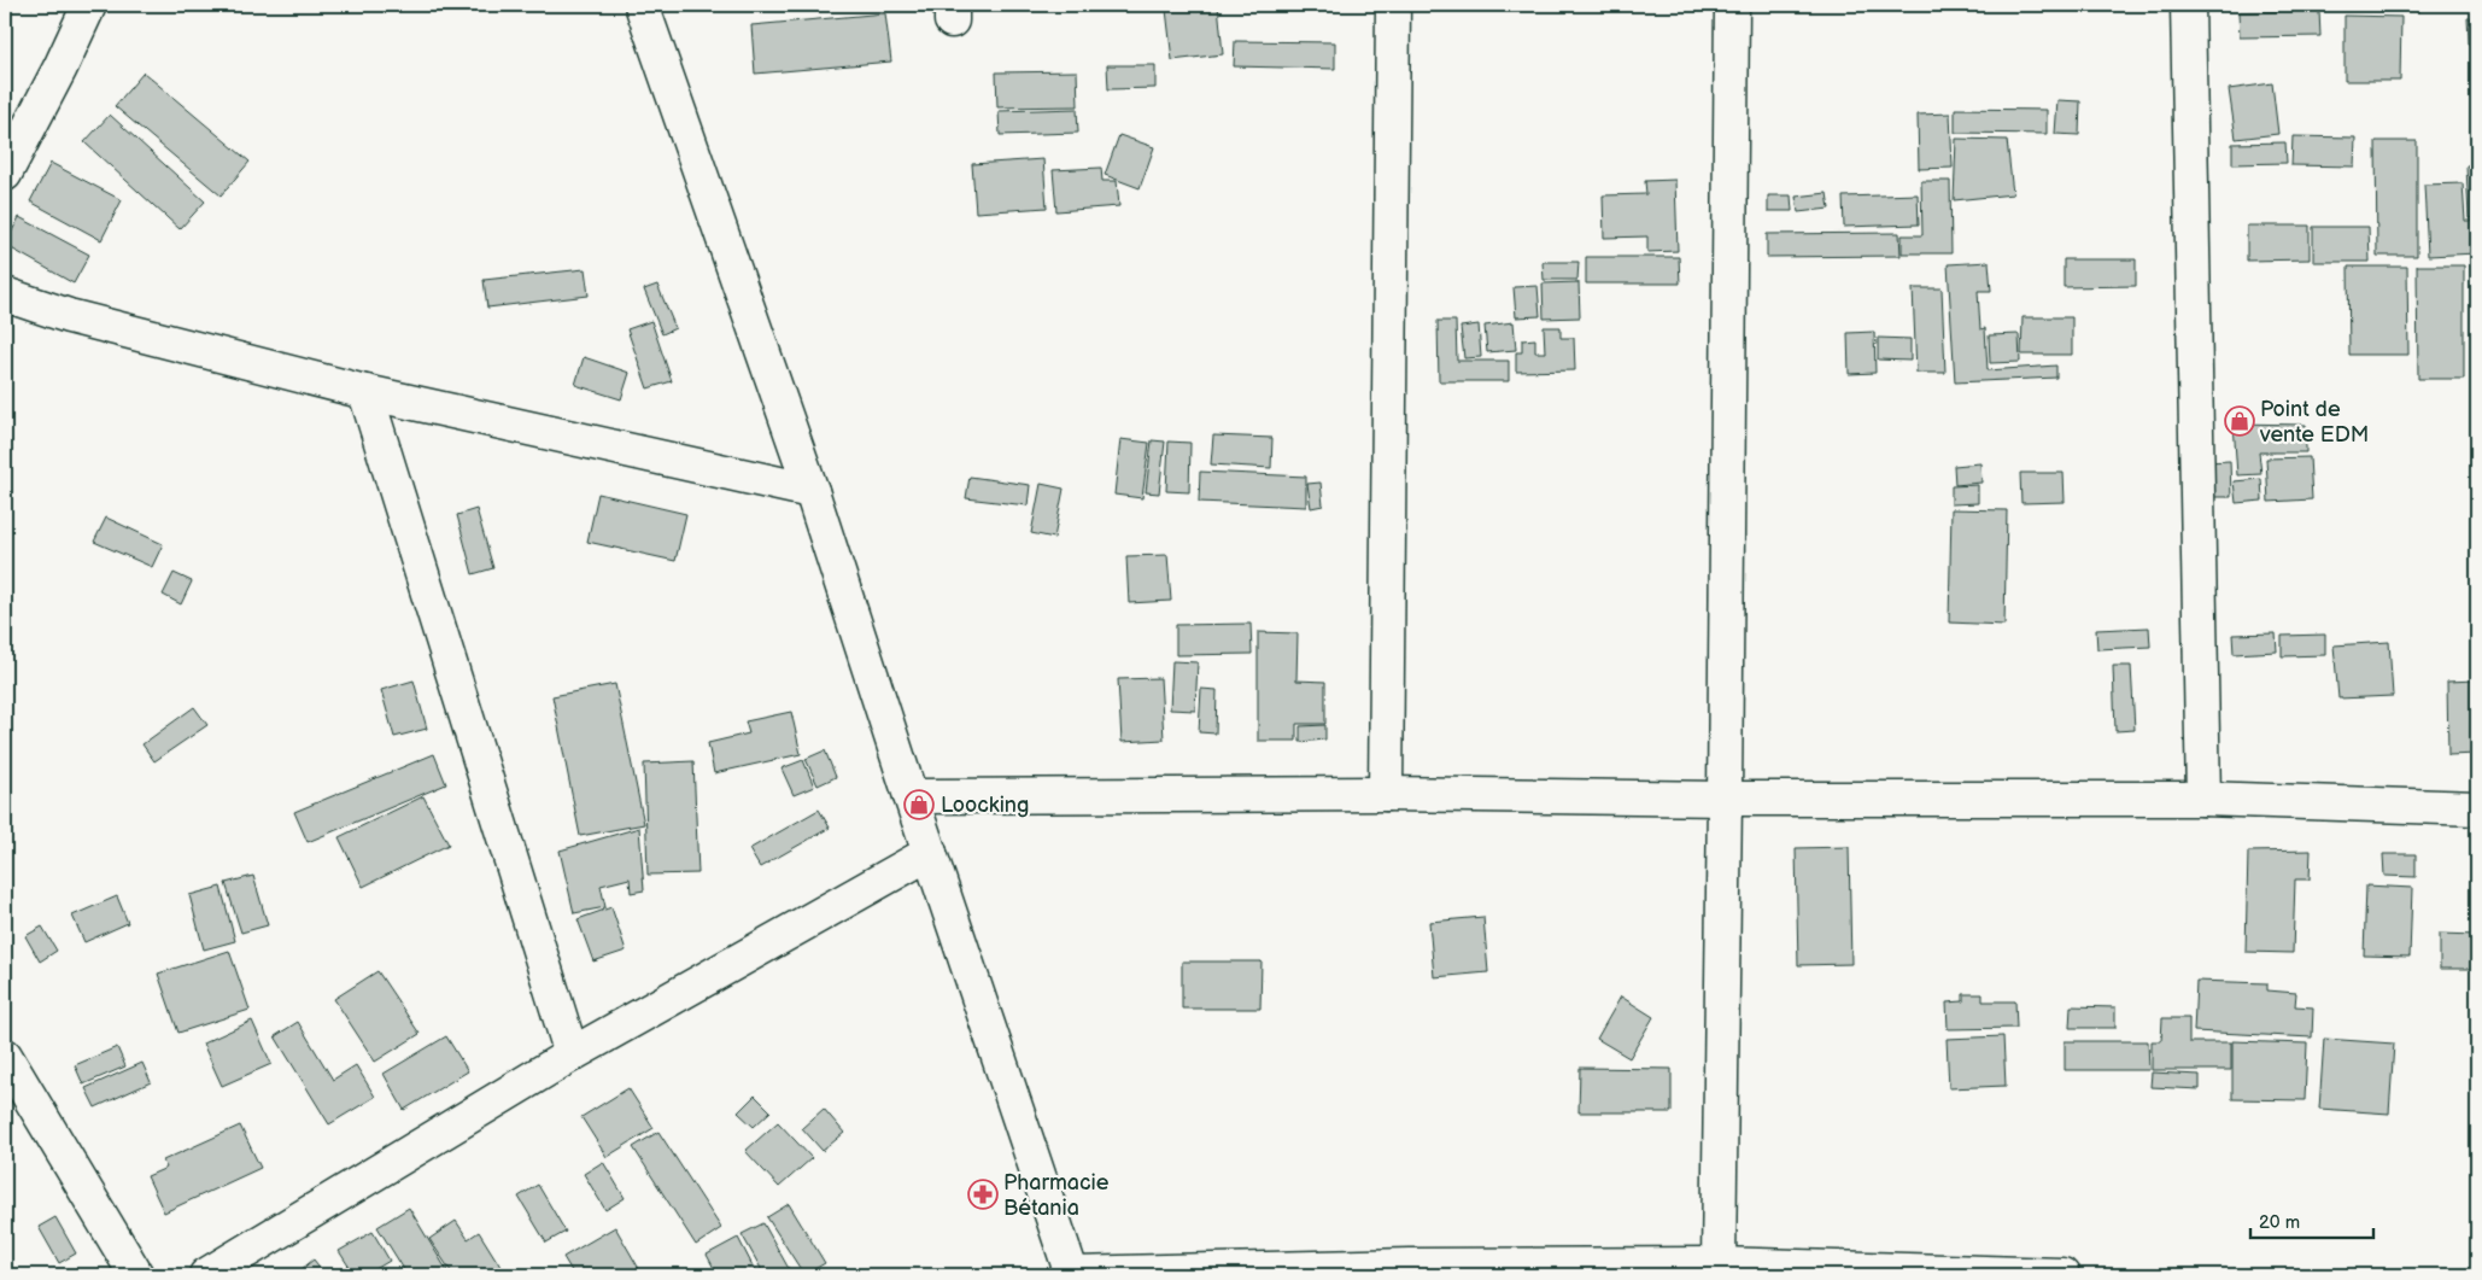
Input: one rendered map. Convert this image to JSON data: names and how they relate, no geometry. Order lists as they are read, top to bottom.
{
  "places": {
    "shop": ["Point de vente EDM", "Loocking"],
    "pharmacy": ["Pharmacie Bétania"]
  },
  "scale_bar": "20 m"
}
